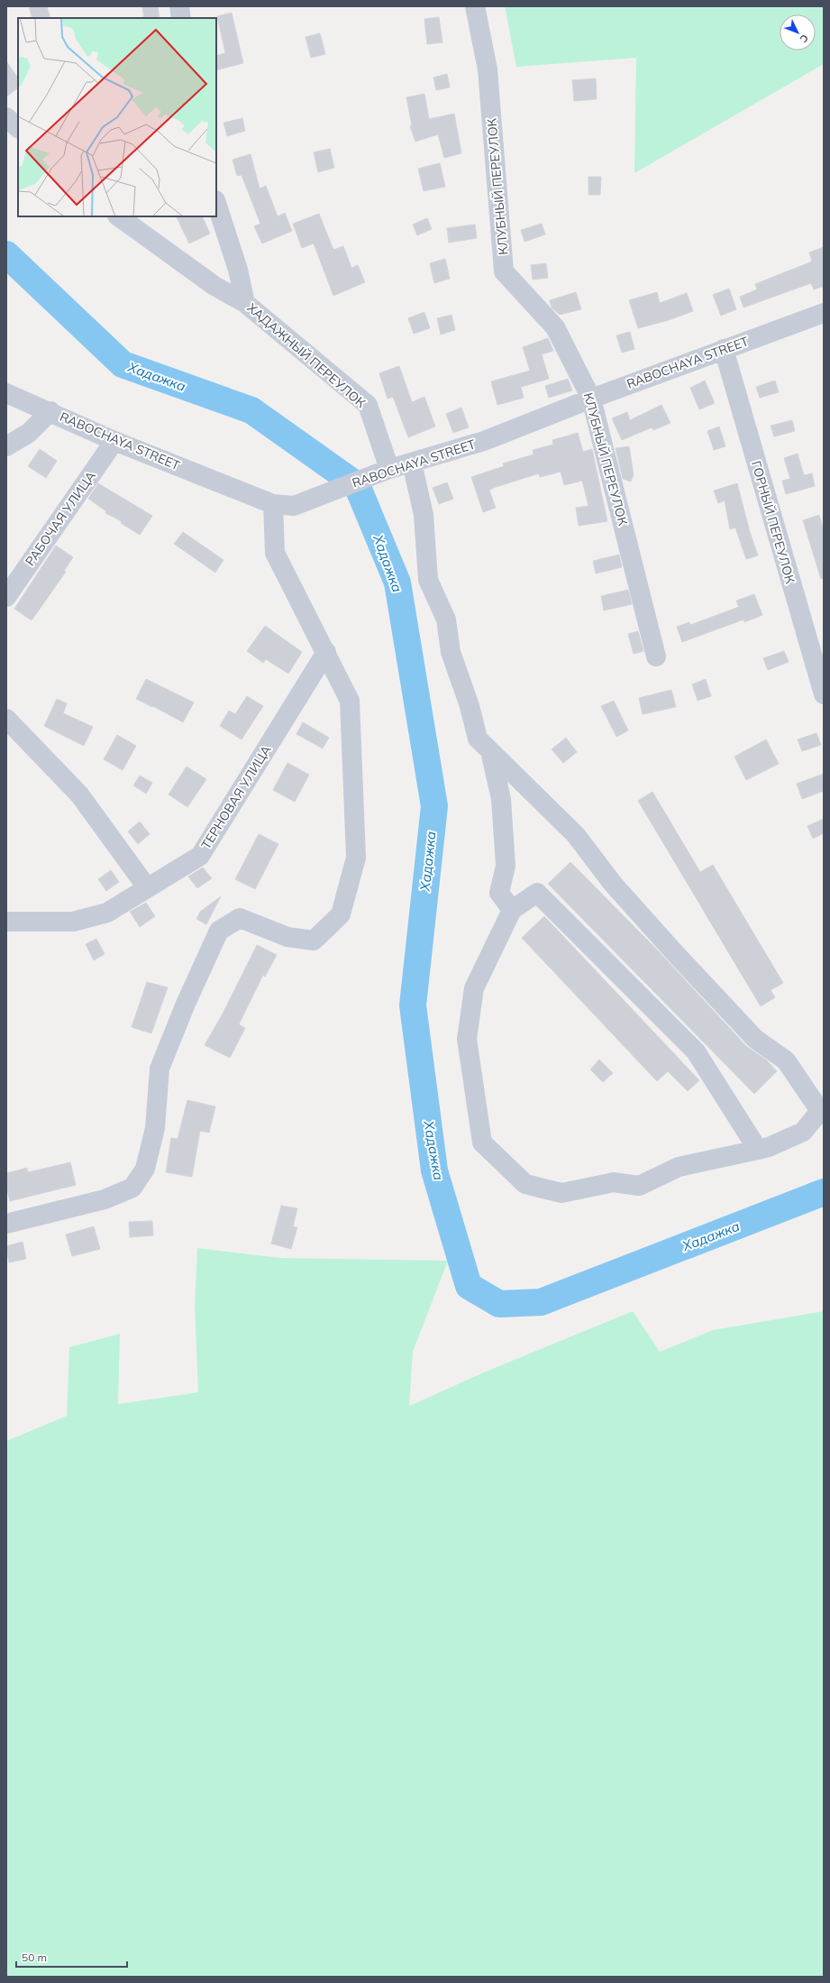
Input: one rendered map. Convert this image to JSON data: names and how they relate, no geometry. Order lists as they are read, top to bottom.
{
  "streets": {
    "street": [
      "КЛУБНЫЙ ПЕРЕУЛОК",
      "ХАДАЖНЫЙ ПЕРЕУЛОК",
      "RABOCHAYA STREET",
      "РАБОЧАЯ УЛИЦА",
      "ГОРНЫЙ ПЕРЕУЛОК",
      "ТЕРНОВАЯ УЛИЦА"
    ]
  },
  "crossings": [
    ["КЛУБНЫЙ ПЕРЕУЛОК", "RABOCHAYA STREET"],
    ["ХАДАЖНЫЙ ПЕРЕУЛОК", "RABOCHAYA STREET"],
    ["RABOCHAYA STREET", "РАБОЧАЯ УЛИЦА"],
    ["RABOCHAYA STREET", "ГОРНЫЙ ПЕРЕУЛОК"]
  ],
  "water": ["Хадажка"],
  "scale_bar": "50 m",
  "north": "bottom right"
}
